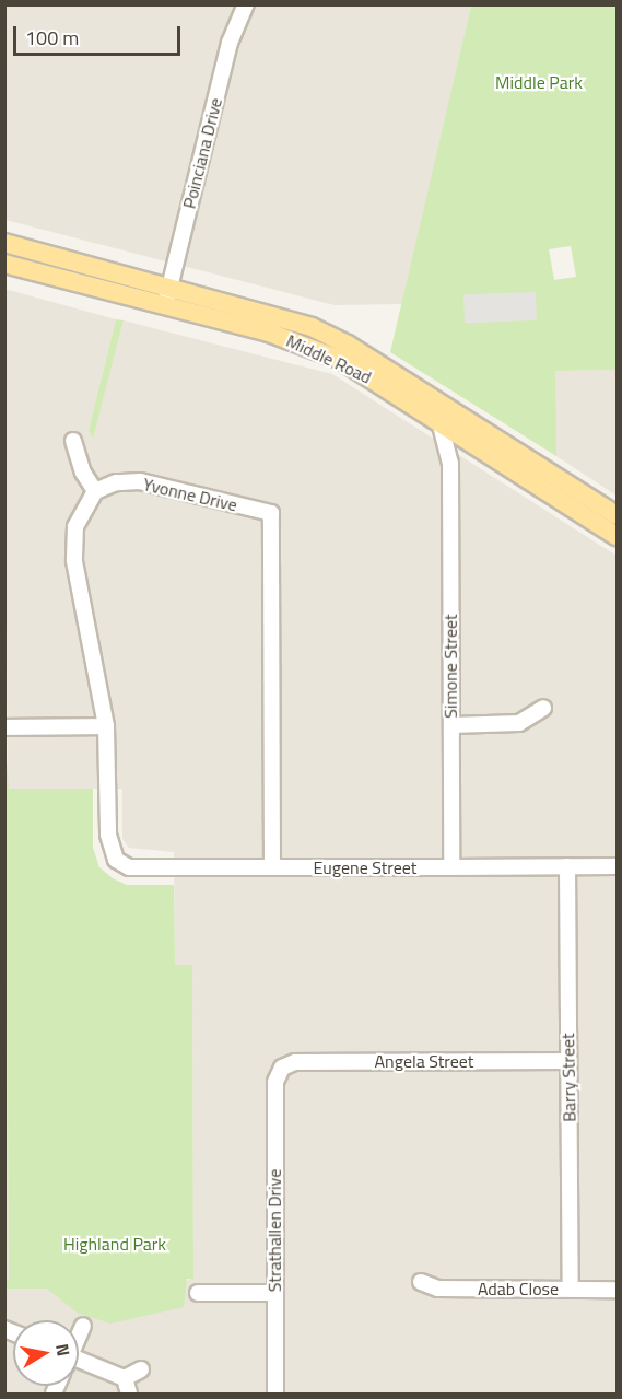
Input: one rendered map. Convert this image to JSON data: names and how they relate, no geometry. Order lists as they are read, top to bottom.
{
  "streets": {
    "main road": ["Middle Road"],
    "street": [
      "Poinciana Drive",
      "Yvonne Drive",
      "Simone Street",
      "Eugene Street",
      "Angela Street",
      "Barry Street",
      "Strathallen Drive",
      "Adab Close"
    ]
  },
  "crossings": [
    ["Poinciana Drive", "Middle Road"],
    ["Middle Road", "Simone Street"],
    ["Yvonne Drive", "Eugene Street"],
    ["Simone Street", "Eugene Street"],
    ["Eugene Street", "Barry Street"],
    ["Angela Street", "Barry Street"],
    ["Angela Street", "Strathallen Drive"],
    ["Barry Street", "Adab Close"]
  ],
  "parks": ["Middle Park", "Highland Park"],
  "scale_bar": "100 m",
  "north": "right"
}
